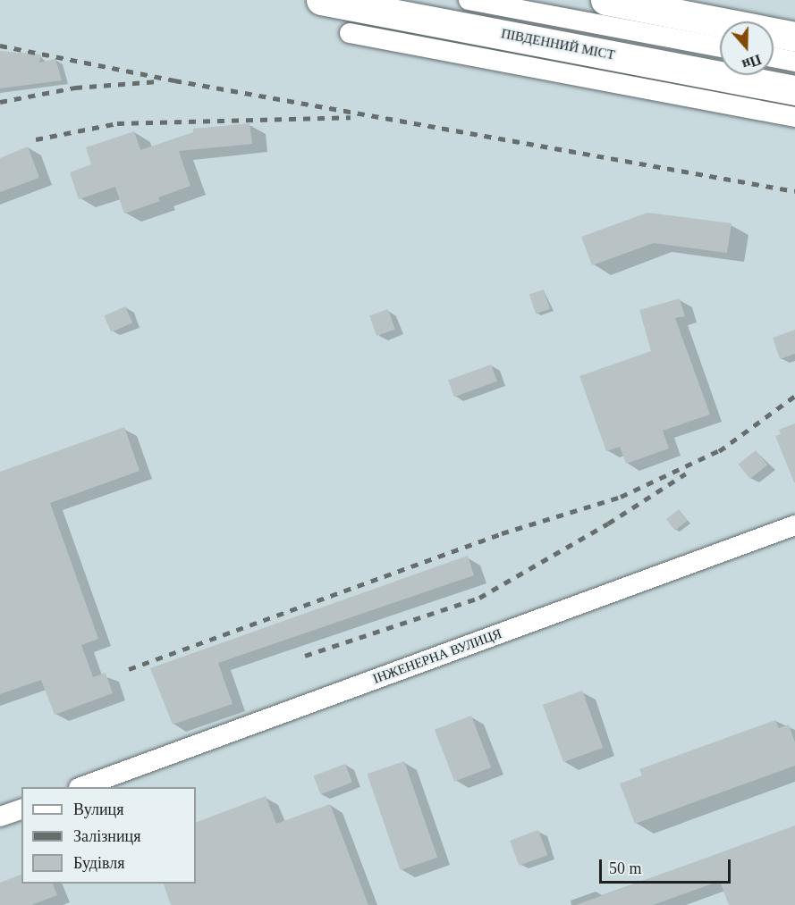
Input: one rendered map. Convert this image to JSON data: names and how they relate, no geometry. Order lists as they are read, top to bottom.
{
  "streets": {
    "highway": ["ПІВДЕННИЙ МІСТ"],
    "street": ["ІНЖЕНЕРНА ВУЛИЦЯ"]
  },
  "legend": ["Вулиця", "Залізниця", "Будівля"],
  "scale_bar": "50 m",
  "north": "bottom"
}
